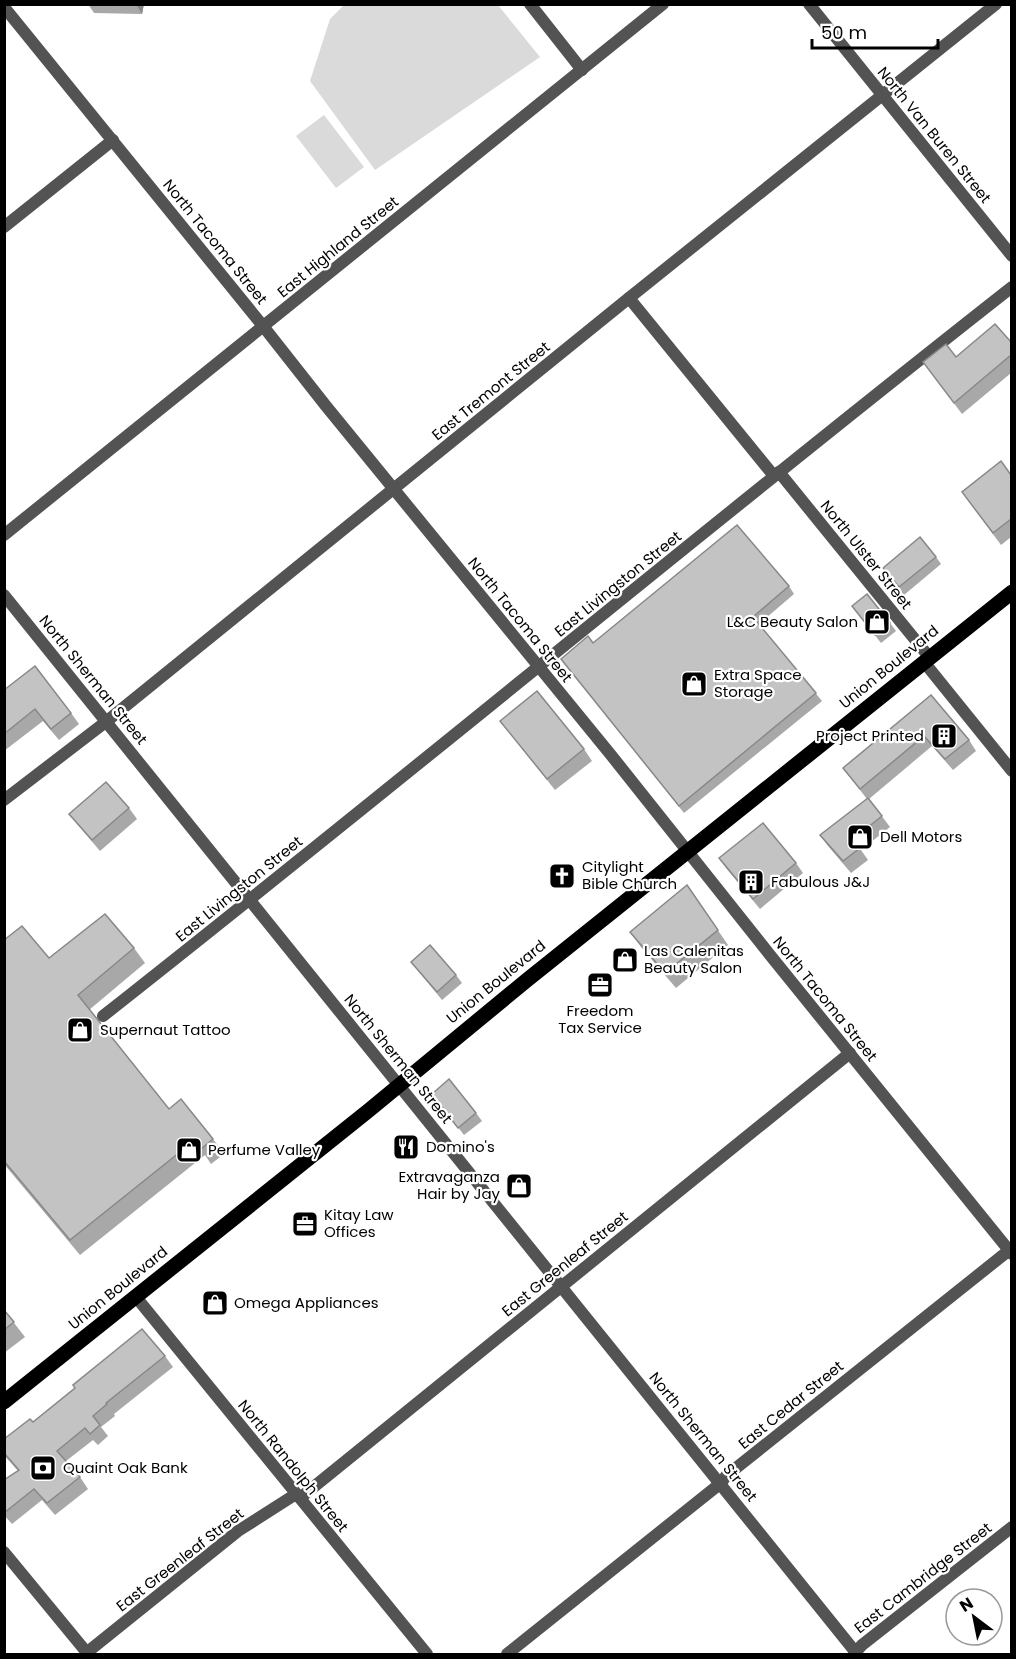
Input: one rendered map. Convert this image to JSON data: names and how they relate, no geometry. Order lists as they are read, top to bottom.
{
  "streets": {
    "main road": ["Union Boulevard"],
    "street": [
      "North Van Buren Street",
      "North Tacoma Street",
      "East Highland Street",
      "East Tremont Street",
      "North Ulster Street",
      "East Livingston Street",
      "North Sherman Street",
      "East Greenleaf Street",
      "East Cedar Street",
      "North Randolph Street",
      "East Cambridge Street"
    ]
  },
  "crossings": [
    ["North Van Buren Street", "East Tremont Street"],
    ["North Tacoma Street", "East Highland Street"],
    ["North Tacoma Street", "East Tremont Street"],
    ["North Tacoma Street", "East Livingston Street"],
    ["North Tacoma Street", "Union Boulevard"],
    ["North Tacoma Street", "East Greenleaf Street"],
    ["North Tacoma Street", "East Cedar Street"],
    ["East Tremont Street", "North Ulster Street"],
    ["East Tremont Street", "North Sherman Street"],
    ["North Ulster Street", "East Livingston Street"],
    ["North Ulster Street", "Union Boulevard"],
    ["East Livingston Street", "North Sherman Street"],
    ["Union Boulevard", "North Sherman Street"],
    ["Union Boulevard", "North Randolph Street"],
    ["North Sherman Street", "East Greenleaf Street"],
    ["North Sherman Street", "East Cedar Street"],
    ["North Sherman Street", "East Cambridge Street"],
    ["East Greenleaf Street", "North Randolph Street"]
  ],
  "places": {
    "shop": [
      "L&C Beauty Salon",
      "Extra Space Storage",
      "Dell Motors",
      "Las Calenitas Beauty Salon",
      "Supernaut Tattoo",
      "Perfume Valley",
      "Extravaganza Hair by Jay",
      "Omega Appliances"
    ],
    "building": ["Project Printed", "Fabulous J&J"],
    "church": ["Citylight Bible Church"],
    "office": ["Freedom Tax Service", "Kitay Law Offices"],
    "restaurant": ["Domino's"],
    "bank": ["Quaint Oak Bank"]
  },
  "scale_bar": "50 m",
  "north": "top left"
}
